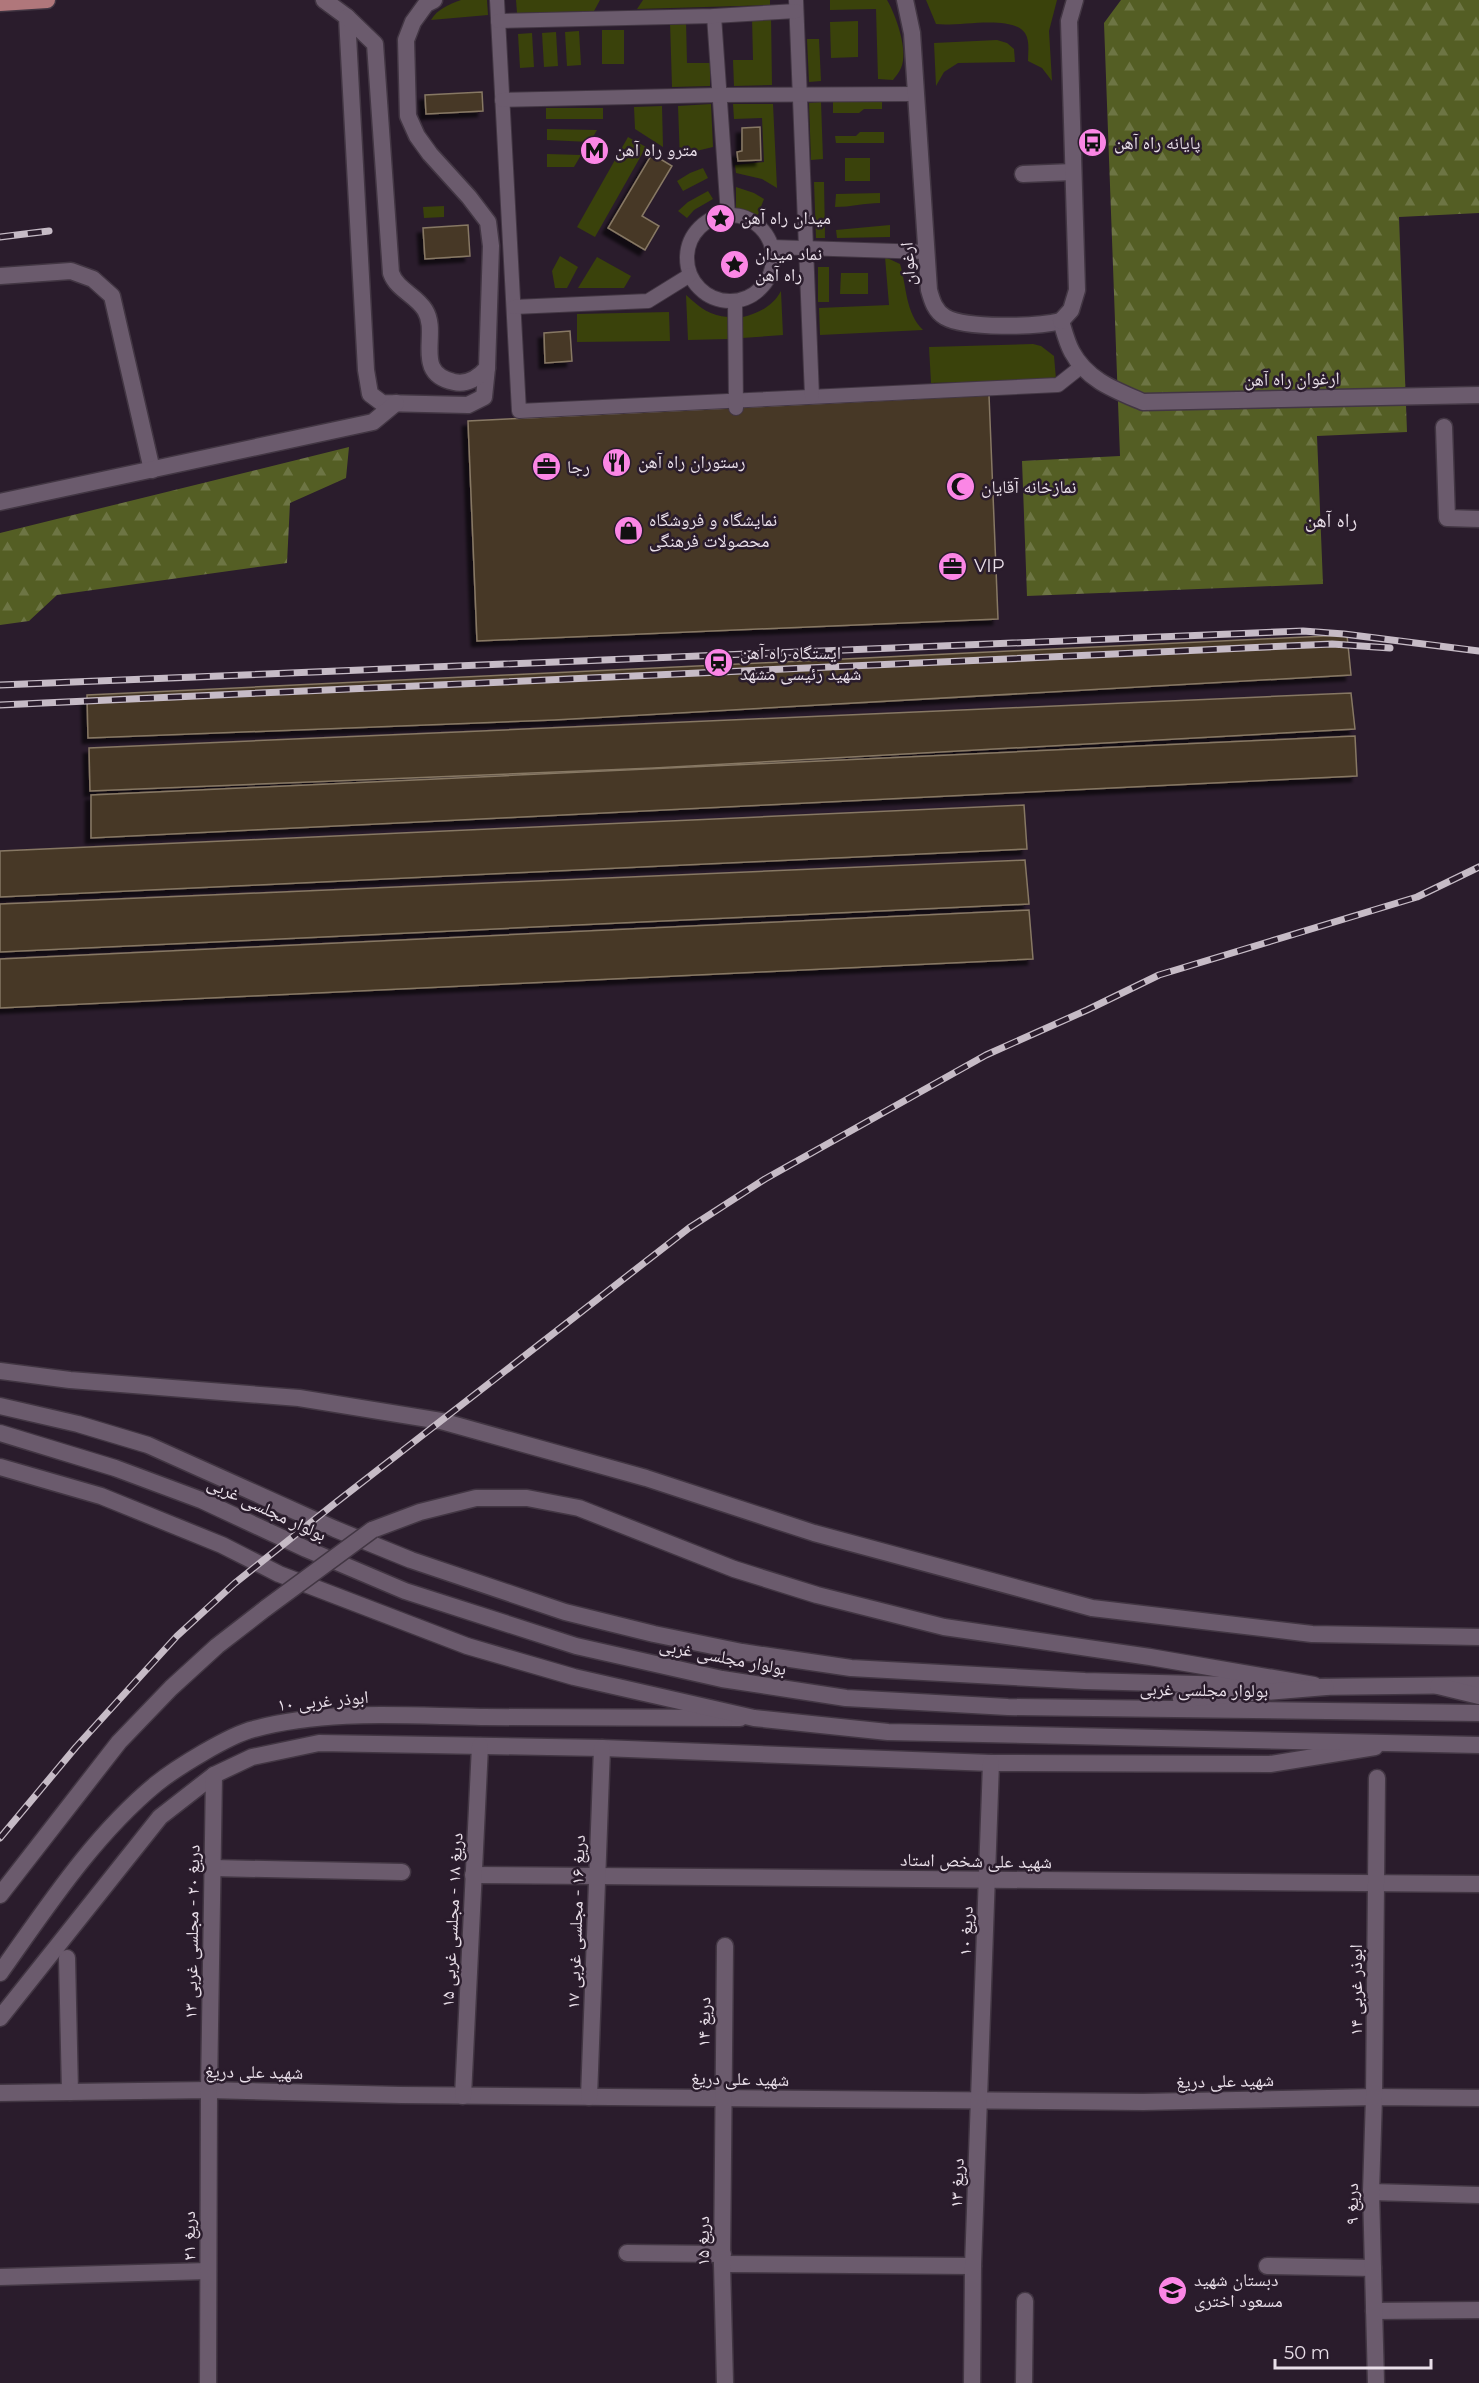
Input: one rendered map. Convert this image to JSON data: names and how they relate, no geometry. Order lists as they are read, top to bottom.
{
  "streets": {
    "street": [
      "ارغوان",
      "ارغوان راه آهن",
      "بولوار مجلسی غربی",
      "ابوذر غربی ۱۰",
      "شهید علی شخص استاد",
      "دریغ ۱۸ - مجلسی غربی ۱۵",
      "دریغ ۱۶ - مجلسی غربی ۱۷",
      "دریغ ۱۰",
      "دریغ ۲۰ - مجلسی غربی ۱۳",
      "ابوذر غربی ۱۴",
      "دریغ ۱۴",
      "شهید علی دریغ",
      "دریغ ۱۳",
      "دریغ ۹",
      "دریغ ۲۱",
      "دریغ ۱۵"
    ]
  },
  "crossings": [
    ["شهید علی شخص استاد", "دریغ ۱۸ - مجلسی غربی ۱۵"],
    ["شهید علی شخص استاد", "دریغ ۱۶ - مجلسی غربی ۱۷"],
    ["شهید علی شخص استاد", "دریغ ۱۰"],
    ["شهید علی شخص استاد", "ابوذر غربی ۱۴"],
    ["دریغ ۱۸ - مجلسی غربی ۱۵", "شهید علی دریغ"],
    ["دریغ ۱۶ - مجلسی غربی ۱۷", "شهید علی دریغ"],
    ["دریغ ۱۰", "شهید علی دریغ"],
    ["دریغ ۱۰", "دریغ ۱۳"],
    ["دریغ ۲۰ - مجلسی غربی ۱۳", "شهید علی دریغ"],
    ["دریغ ۲۰ - مجلسی غربی ۱۳", "دریغ ۲۱"],
    ["ابوذر غربی ۱۴", "شهید علی دریغ"],
    ["ابوذر غربی ۱۴", "دریغ ۹"],
    ["دریغ ۱۴", "شهید علی دریغ"],
    ["دریغ ۱۴", "دریغ ۱۵"],
    ["شهید علی دریغ", "دریغ ۱۳"],
    ["شهید علی دریغ", "دریغ ۹"],
    ["شهید علی دریغ", "دریغ ۲۱"],
    ["شهید علی دریغ", "دریغ ۱۵"]
  ],
  "districts": ["راه آهن"],
  "places": {
    "bus stop": ["پایانه راه آهن"],
    "metro station": ["مترو راه آهن"],
    "place": ["میدان راه آهن", "نماد میدان راه آهن"],
    "restaurant": ["رستوران راه آهن"],
    "office": ["رجا", "VIP"],
    "mosque": ["نمازخانه آقایان"],
    "shop": ["نمایشگاه و فروشگاه محصولات فرهنگی"],
    "station": ["ایستگاه راه آهن شهید رئیسی مشهد"],
    "school or university": ["دبستان شهید مسعود اختری"]
  },
  "scale_bar": "50 m"
}
